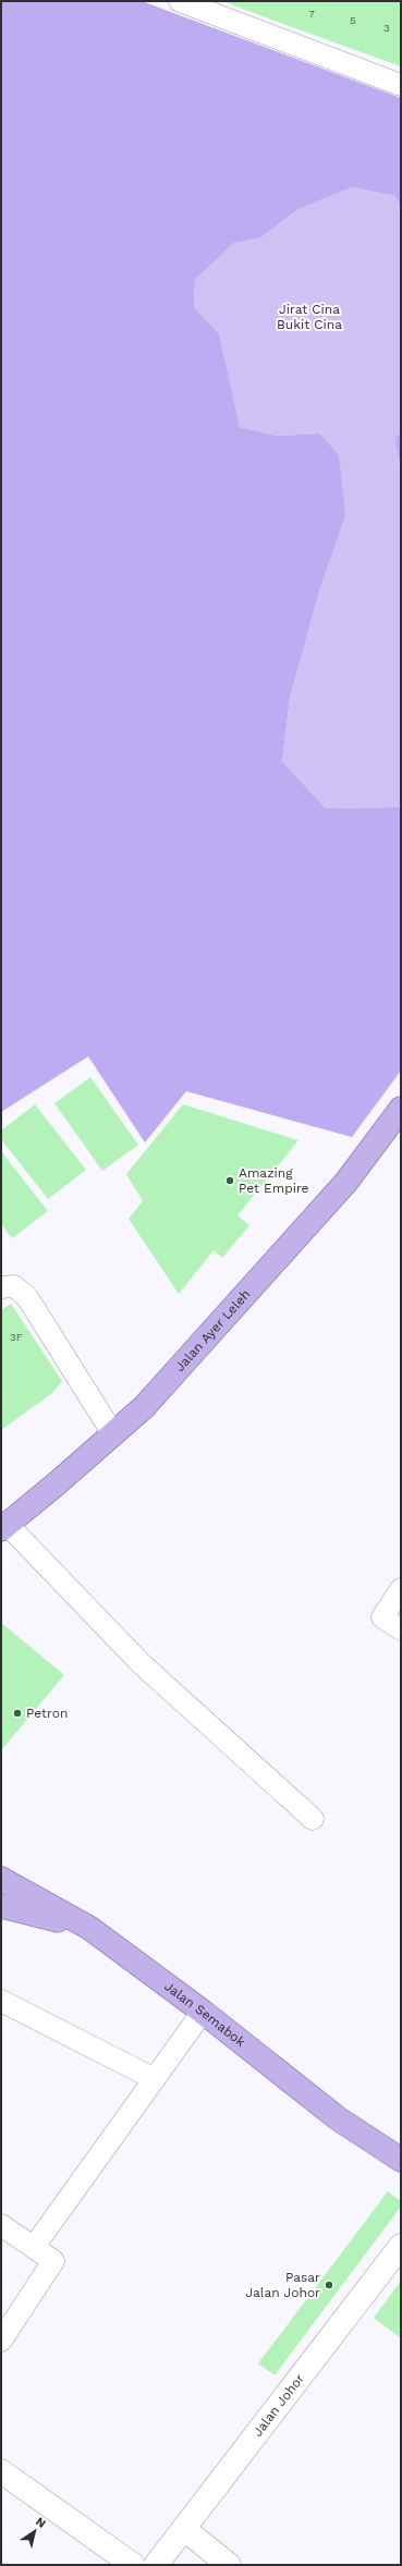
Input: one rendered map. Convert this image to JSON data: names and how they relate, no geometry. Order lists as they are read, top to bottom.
{
  "streets": {
    "main road": ["Jalan Ayer Leleh", "Jalan Semabok"],
    "street": ["Jalan Johor"]
  },
  "parks": ["Jirat Cina Bukit Cina"],
  "places": ["Amazing Pet Empire", "Petron", "Pasar Jalan Johor"],
  "house_numbers": [
    "7",
    "5",
    "3",
    "3F"
  ],
  "north": "top right"
}
